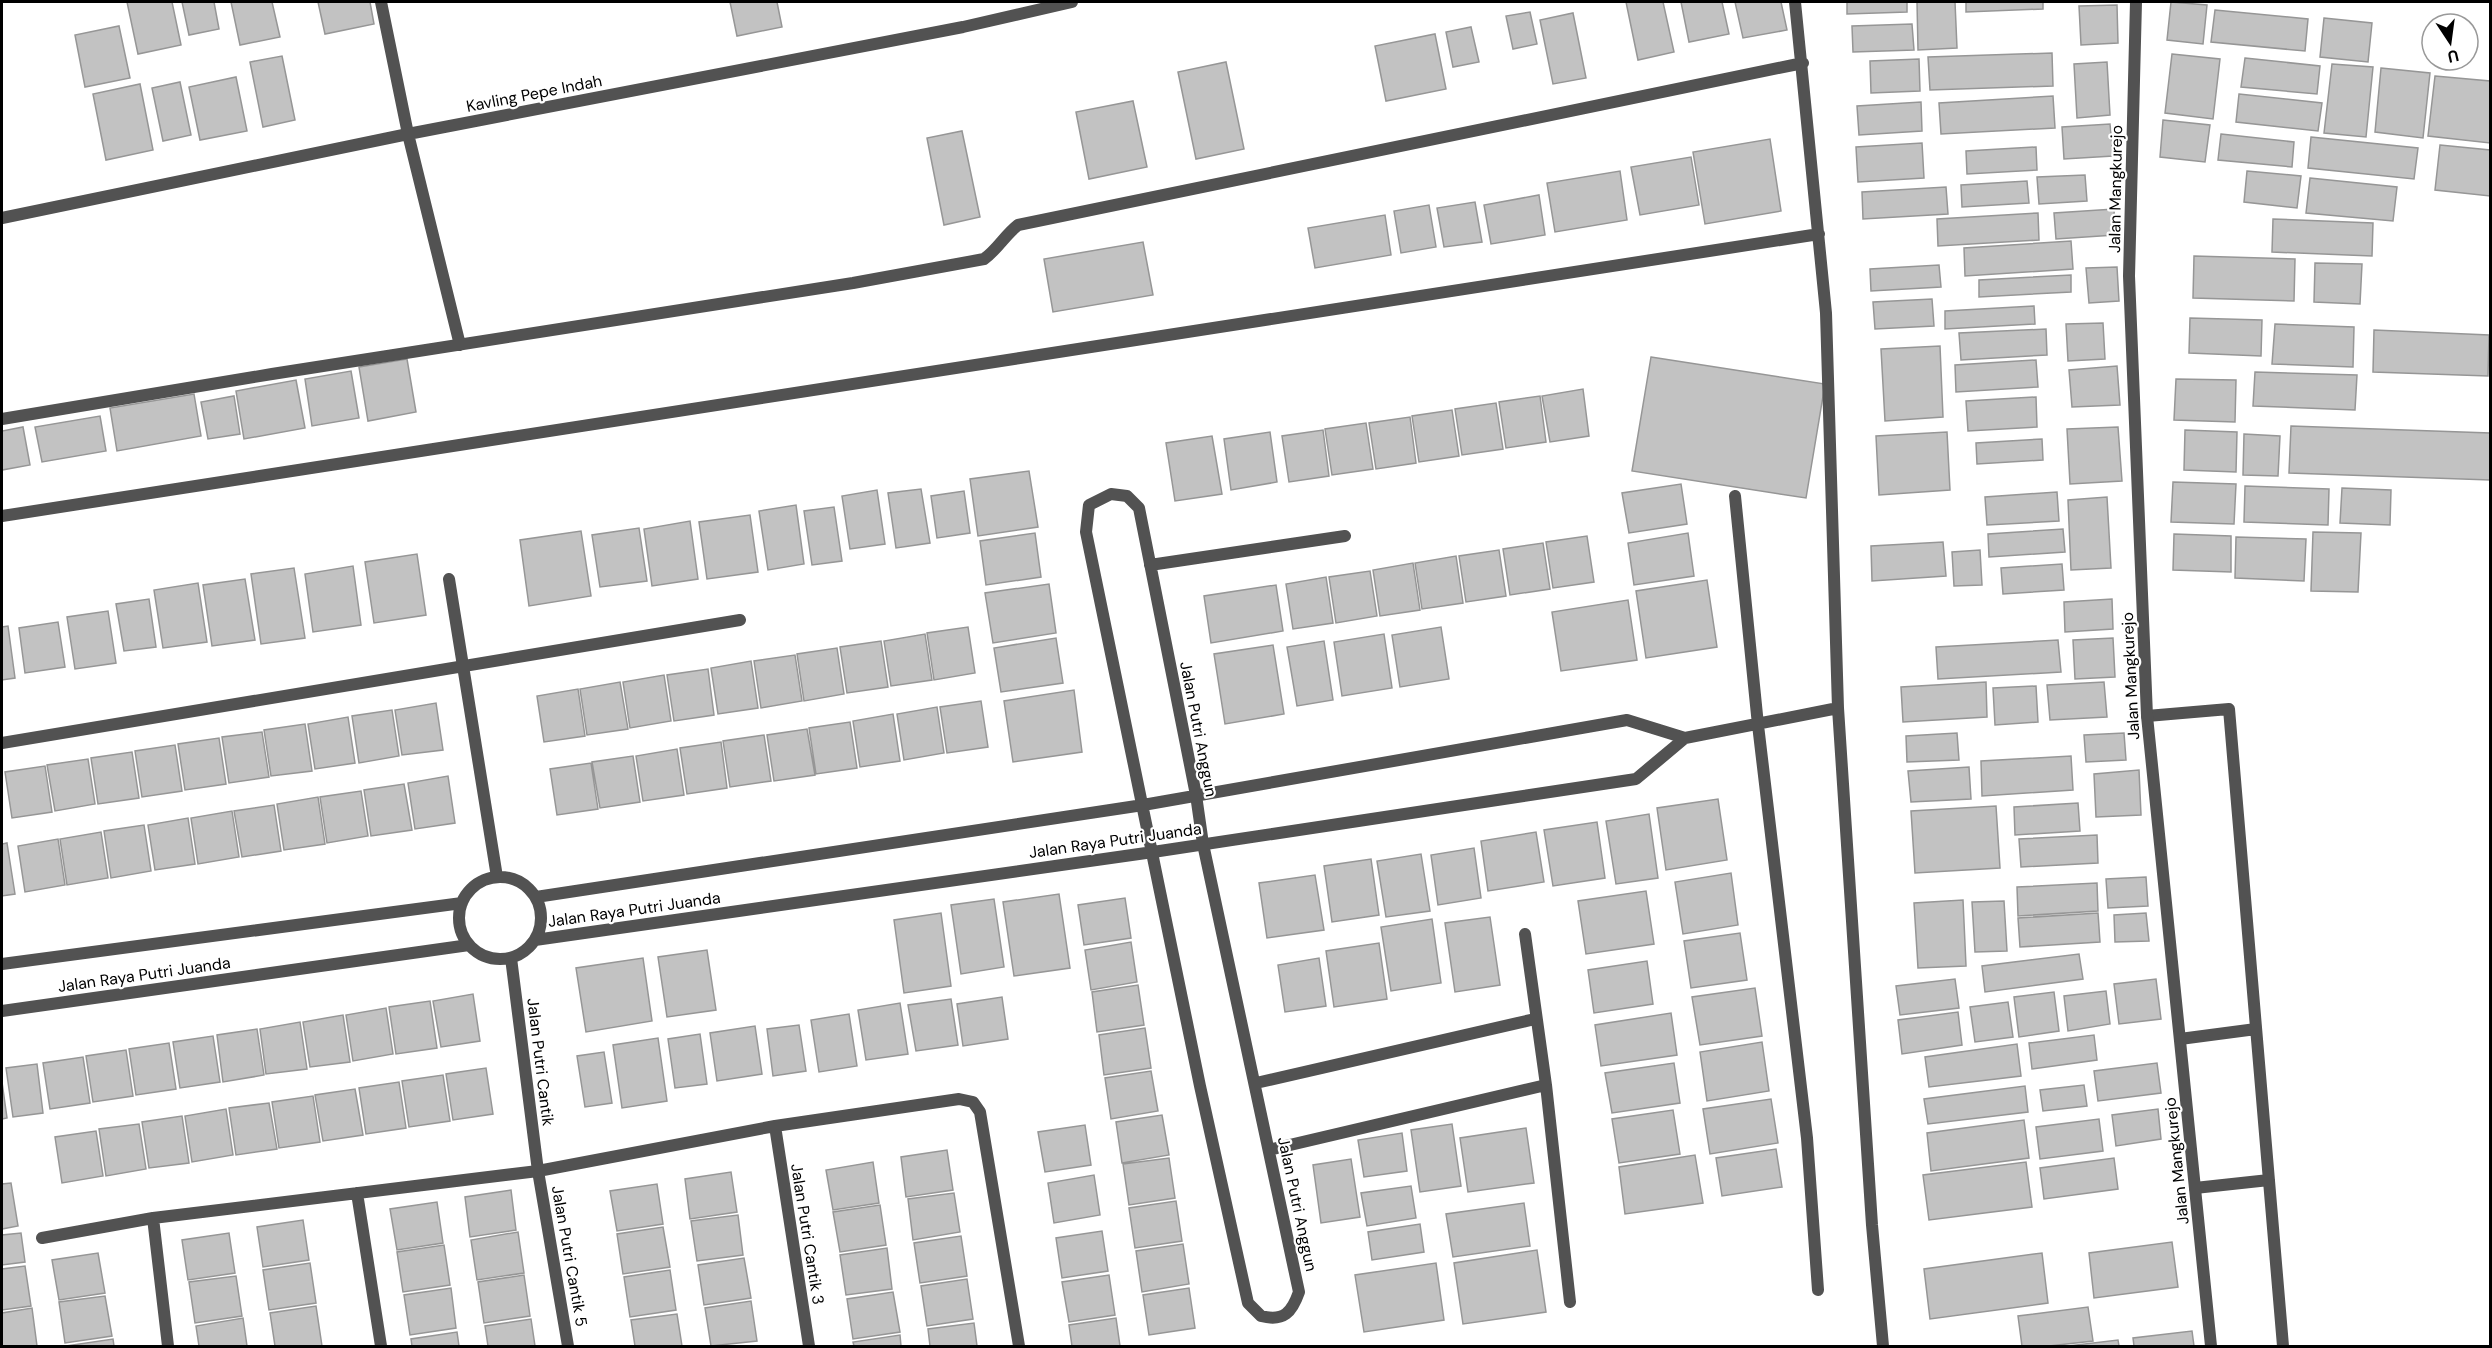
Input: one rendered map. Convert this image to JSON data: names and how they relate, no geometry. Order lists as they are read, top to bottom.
{
  "streets": {
    "street": [
      "Kavling Pepe Indah",
      "Jalan Mangkurejo",
      "Jalan Putri Anggun",
      "Jalan Raya Putri Juanda",
      "Jalan Putri Cantik",
      "Jalan Putri Cantik 3",
      "Jalan Putri Cantik 5"
    ]
  },
  "crossings": [
    ["Jalan Putri Anggun", "Jalan Raya Putri Juanda"],
    ["Jalan Raya Putri Juanda", "Jalan Putri Cantik"],
    ["Jalan Putri Cantik", "Jalan Putri Cantik 5"]
  ],
  "north": "bottom"
}
